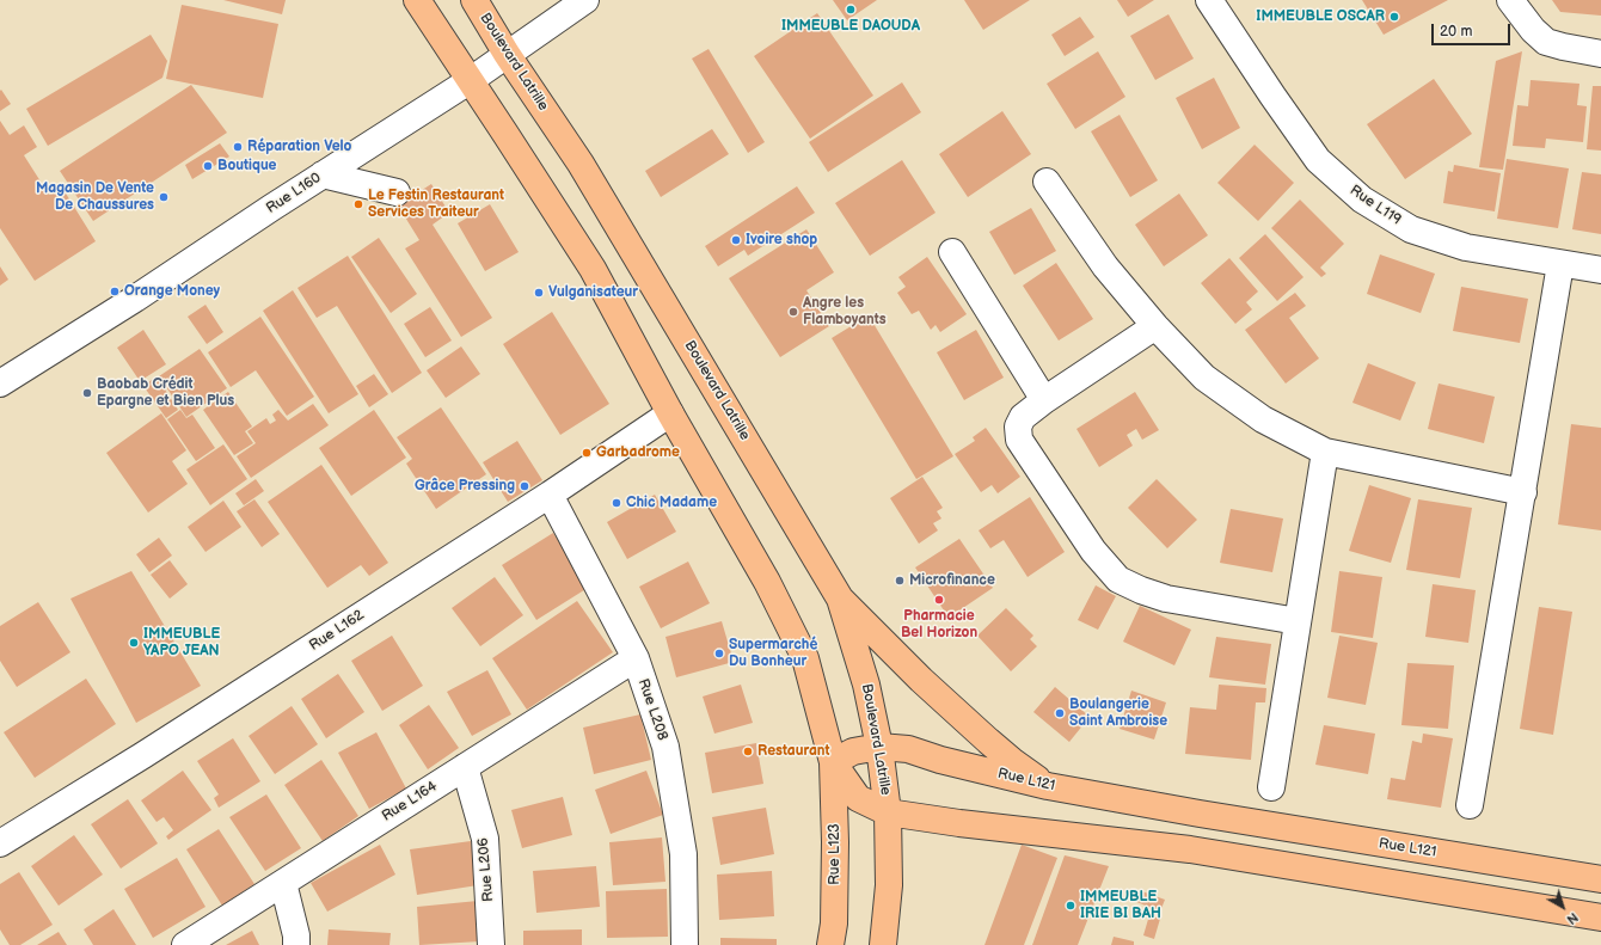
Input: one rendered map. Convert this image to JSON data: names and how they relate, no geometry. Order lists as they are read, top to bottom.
{
  "streets": {
    "main road": ["Boulevard Latrille", "Rue L121", "Rue L123"],
    "street": [
      "Rue L160",
      "Rue L119",
      "Rue L162",
      "Rue L208",
      "Rue L164",
      "Rue L206"
    ]
  },
  "crossings": [
    ["Boulevard Latrille", "Rue L160"],
    ["Boulevard Latrille", "Rue L121"],
    ["Rue L162", "Rue L208"],
    ["Rue L208", "Rue L164"],
    ["Rue L121", "Rue L123"],
    ["Rue L164", "Rue L206"]
  ],
  "places": [
    "IMMEUBLE DAOUDA",
    "IMMEUBLE OSCAR",
    "Réparation Velo",
    "Boutique",
    "Magasin De Vente De Chaussures",
    "Le Festin Restaurant Services Traiteur",
    "Ivoire shop",
    "Orange Money",
    "Vulganisateur",
    "Angre les Flamboyants",
    "Baobab Crédit Epargne et Bien Plus",
    "Garbadrome",
    "Grâce Pressing",
    "Chic Madame",
    "Microfinance",
    "Pharmacie Bel Horizon",
    "IMMEUBLE YAPO JEAN",
    "Supermarché Du Bonheur",
    "Boulangerie Saint Ambroise",
    "Restaurant",
    "IMMEUBLE IRIE BI BAH"
  ],
  "scale_bar": "20 m",
  "north": "bottom right"
}
